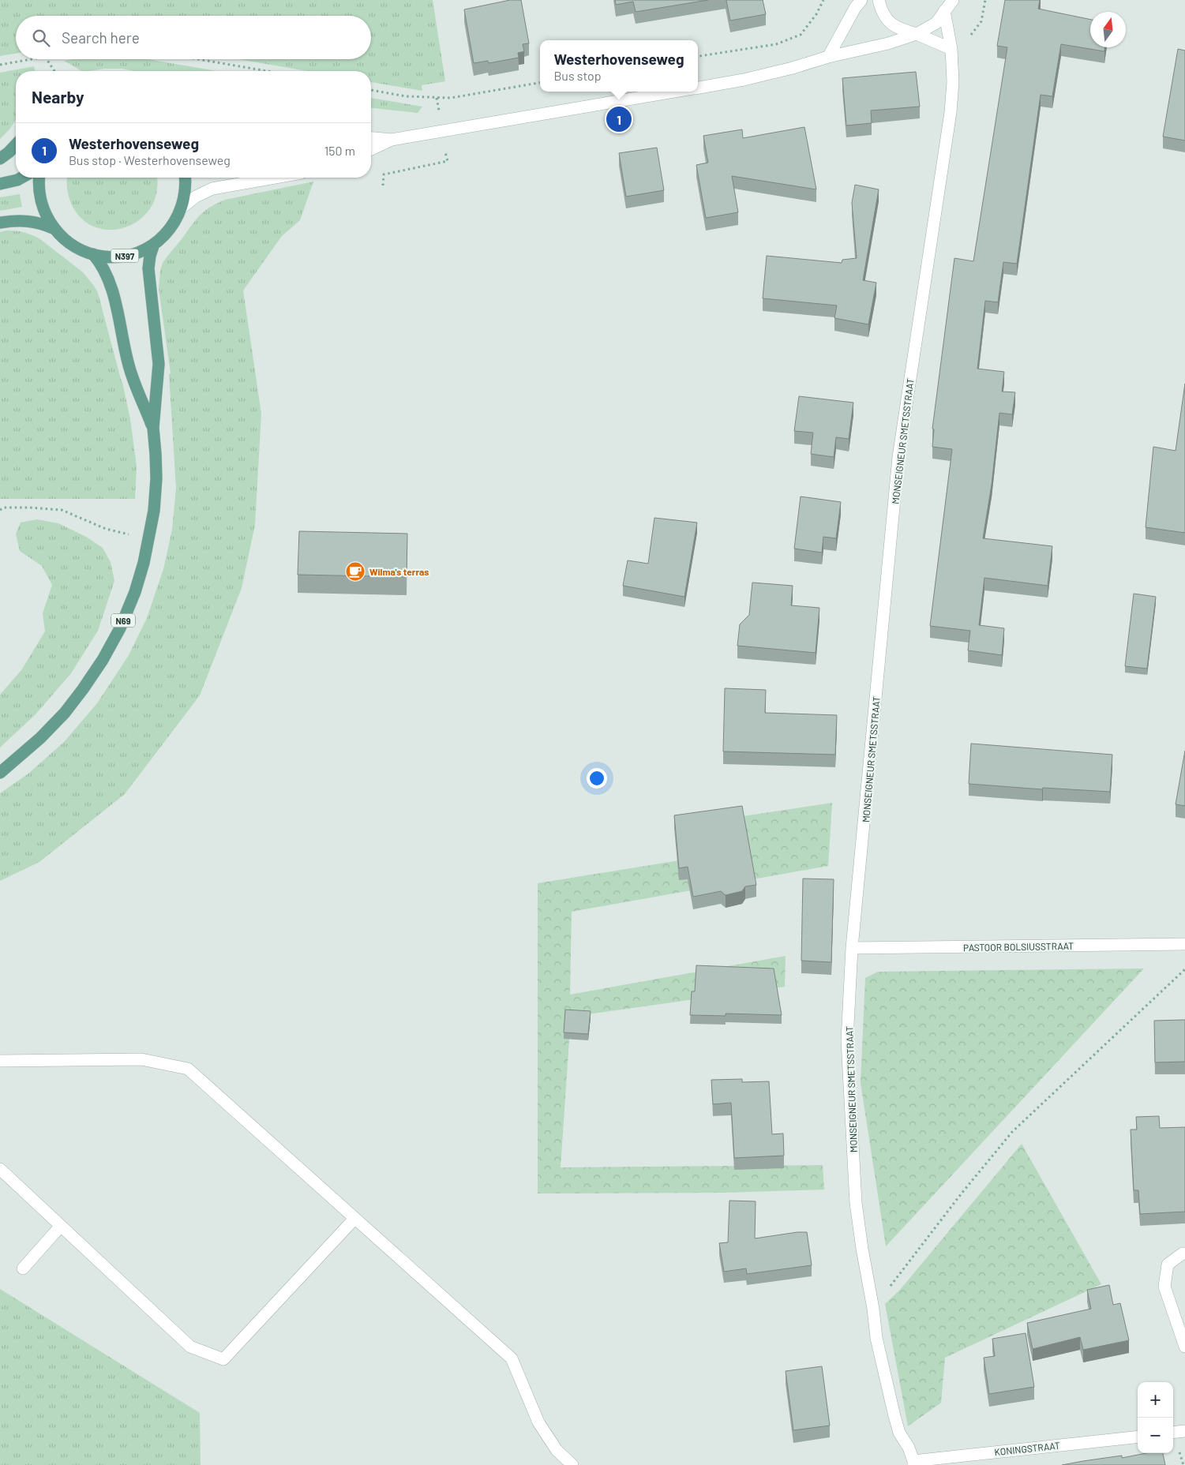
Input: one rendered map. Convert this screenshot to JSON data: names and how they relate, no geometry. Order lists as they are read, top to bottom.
{
  "streets": {
    "main road": ["N397", "N69"],
    "street": ["MONSEIGNEUR SMETSSTRAAT", "PASTOOR BOLSIUSSTRAAT", "KONINGSTRAAT"]
  },
  "crossings": [
    ["N397", "N69"],
    ["MONSEIGNEUR SMETSSTRAAT", "PASTOOR BOLSIUSSTRAAT"],
    ["MONSEIGNEUR SMETSSTRAAT", "KONINGSTRAAT"]
  ],
  "places": {
    "cafe": ["Wilma's terras"]
  },
  "north": "top",
  "page": {
    "search": "Search here",
    "popup": ["Westerhovenseweg", "Bus stop"],
    "heading": "Nearby",
    "pins": "1",
    "list": [
      {
        "mark": "1",
        "name": "Westerhovenseweg",
        "note": "Bus stop · Westerhovenseweg",
        "value": "150 m"
      }
    ],
    "map_buttons": ["+", "−"]
  }
}
